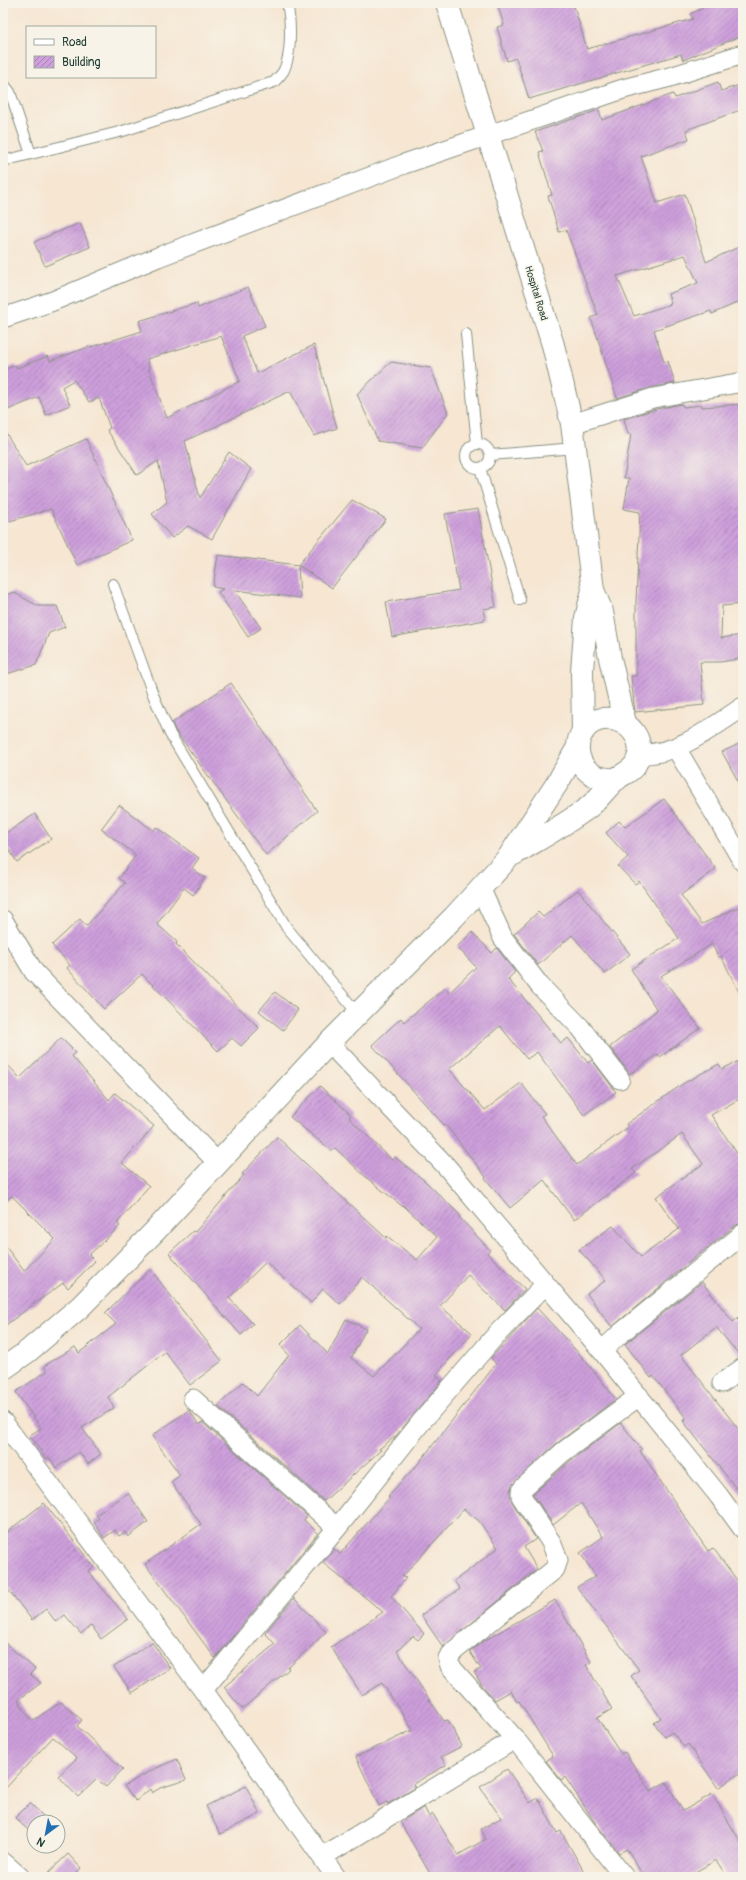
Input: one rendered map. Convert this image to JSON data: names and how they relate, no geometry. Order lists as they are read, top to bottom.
{
  "streets": {
    "street": ["Hospital Road"]
  },
  "legend": ["Road", "Building"],
  "north": "bottom left"
}
